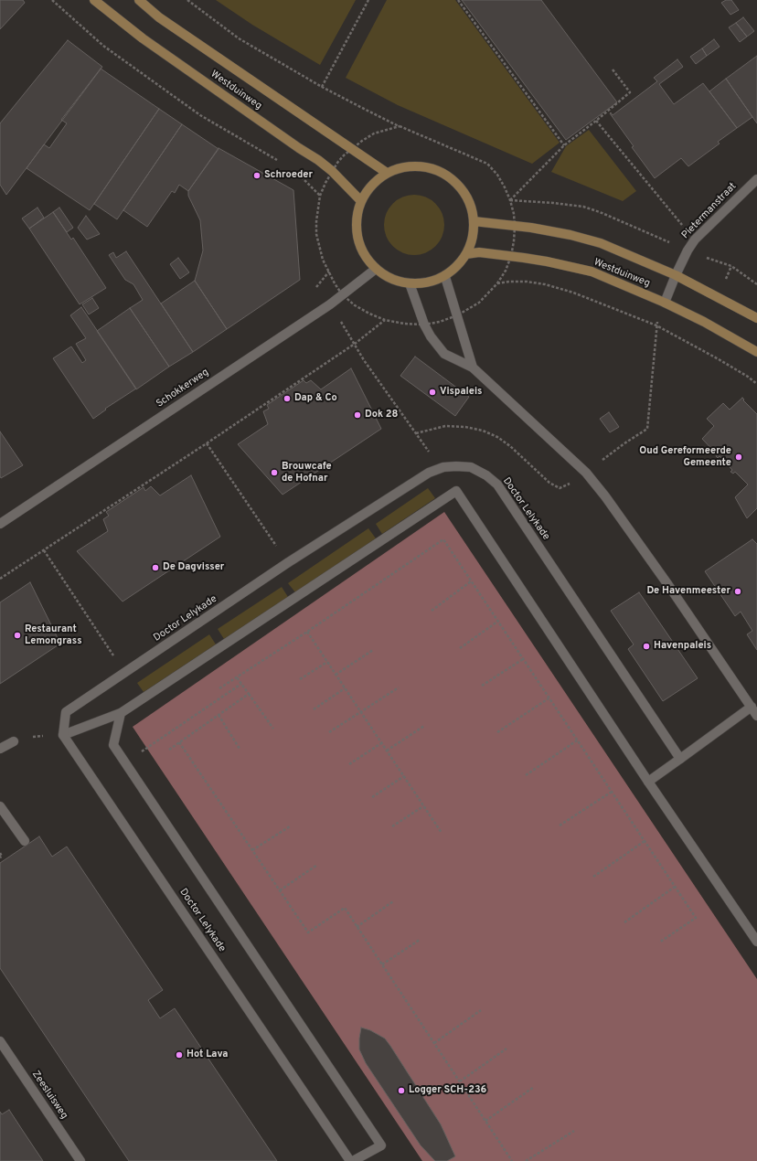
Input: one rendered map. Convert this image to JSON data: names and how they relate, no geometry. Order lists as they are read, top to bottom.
{
  "streets": {
    "main road": ["Westduinweg"],
    "street": [
      "Pietermanstraat",
      "Schokkerweg",
      "Doctor Lelykade",
      "Zeesluisweg"
    ]
  },
  "crossings": [
    ["Westduinweg", "Pietermanstraat"],
    ["Westduinweg", "Schokkerweg"]
  ],
  "places": [
    "Schroeder",
    "Vispaleis",
    "Dap & Co",
    "Dok 28",
    "Oud Gereformeerde Gemeente",
    "Brouwcafe de Hofnar",
    "De Dagvisser",
    "De Havenmeester",
    "Restaurant Lemongrass",
    "Havenpaleis",
    "Hot Lava",
    "Logger SCH-236"
  ]
}
